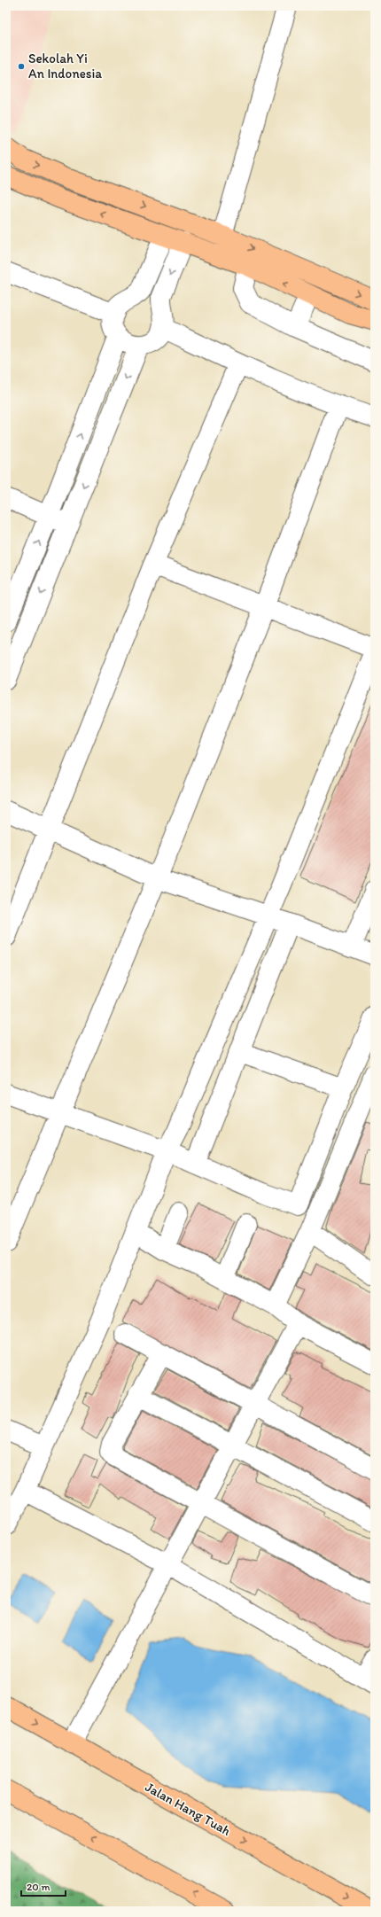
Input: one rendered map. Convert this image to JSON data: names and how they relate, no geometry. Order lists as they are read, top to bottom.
{
  "streets": {
    "main road": ["Jalan Hang Tuah"]
  },
  "places": ["Sekolah Yi An Indonesia"],
  "scale_bar": "20 m"
}
